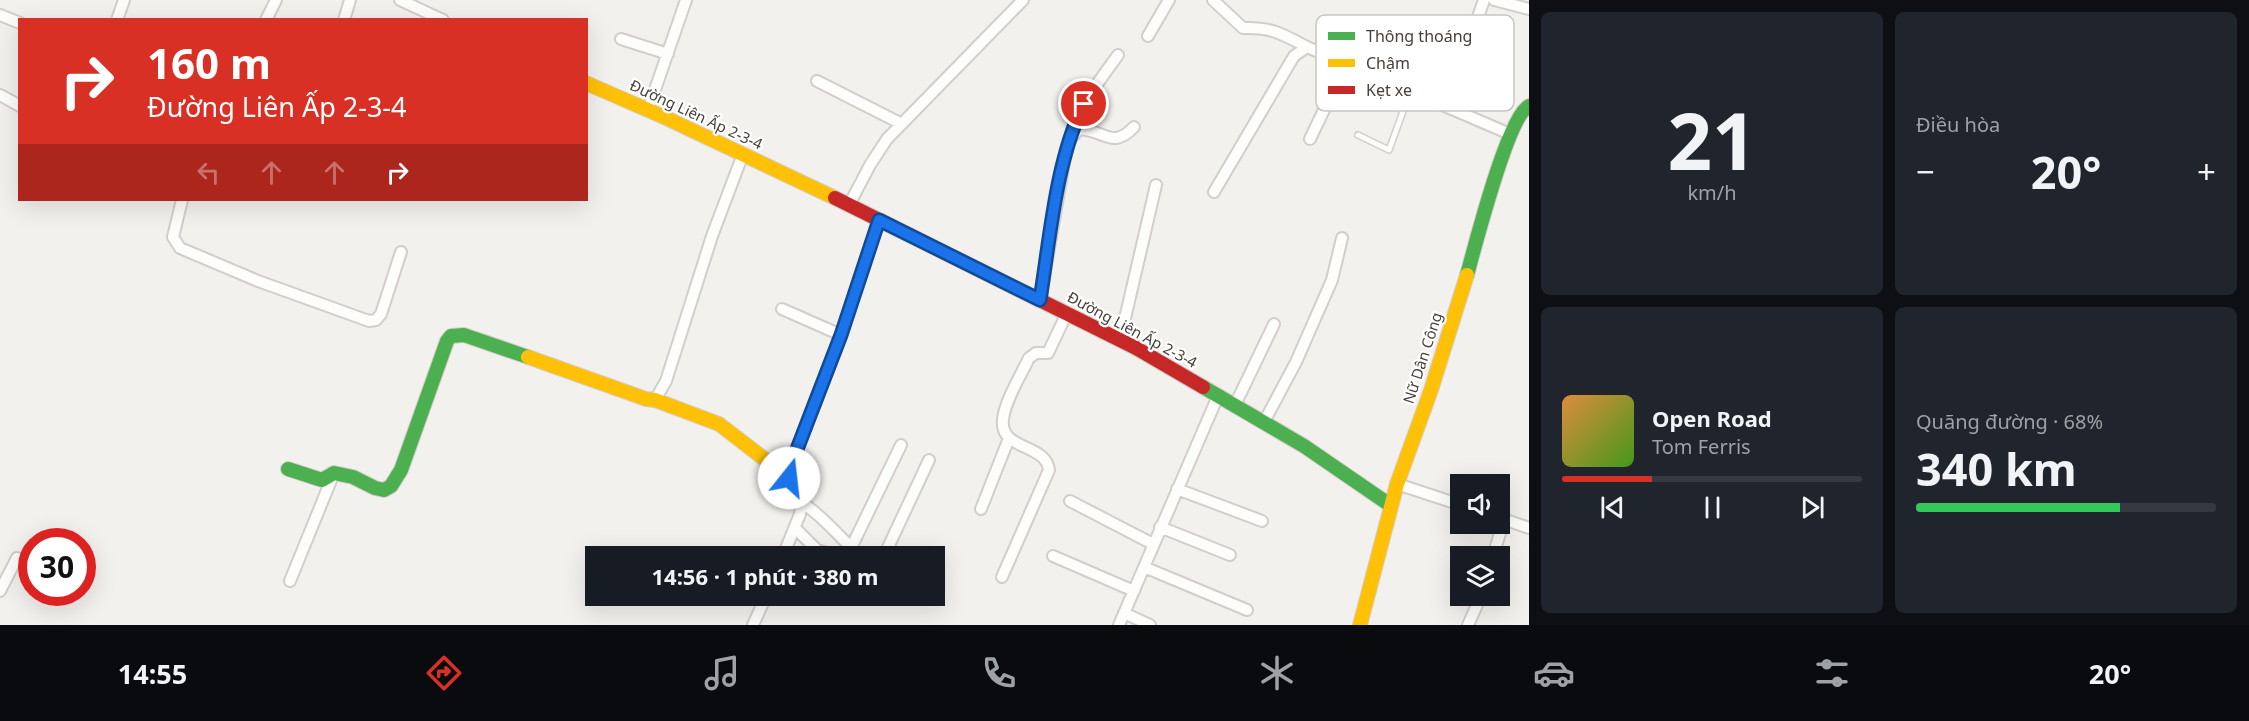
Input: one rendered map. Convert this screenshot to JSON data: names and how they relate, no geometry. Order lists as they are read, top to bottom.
{
  "streets": {
    "street": ["Đường Liên Ấp 2-3-4", "Nữ Dân Công"]
  },
  "crossings": [
    ["Đường Liên Ấp 2-3-4", "Nữ Dân Công"]
  ],
  "legend": ["Thông thoáng", "Chậm", "Kẹt xe"],
  "page": {
    "tile": [
      ["21", "km/h"],
      "Điều hòa",
      ["Quãng đường · 68%", "340 km"]
    ],
    "turn": ["160 m", "Đường Liên Ấp 2-3-4"],
    "heat": ["−", "20°", "+"],
    "song": ["Open Road", "Tom Ferris"],
    "limit": "30",
    "trip": "14:56 · 1 phút · 380 m",
    "tabs": ["14:55", "20°"]
  }
}
